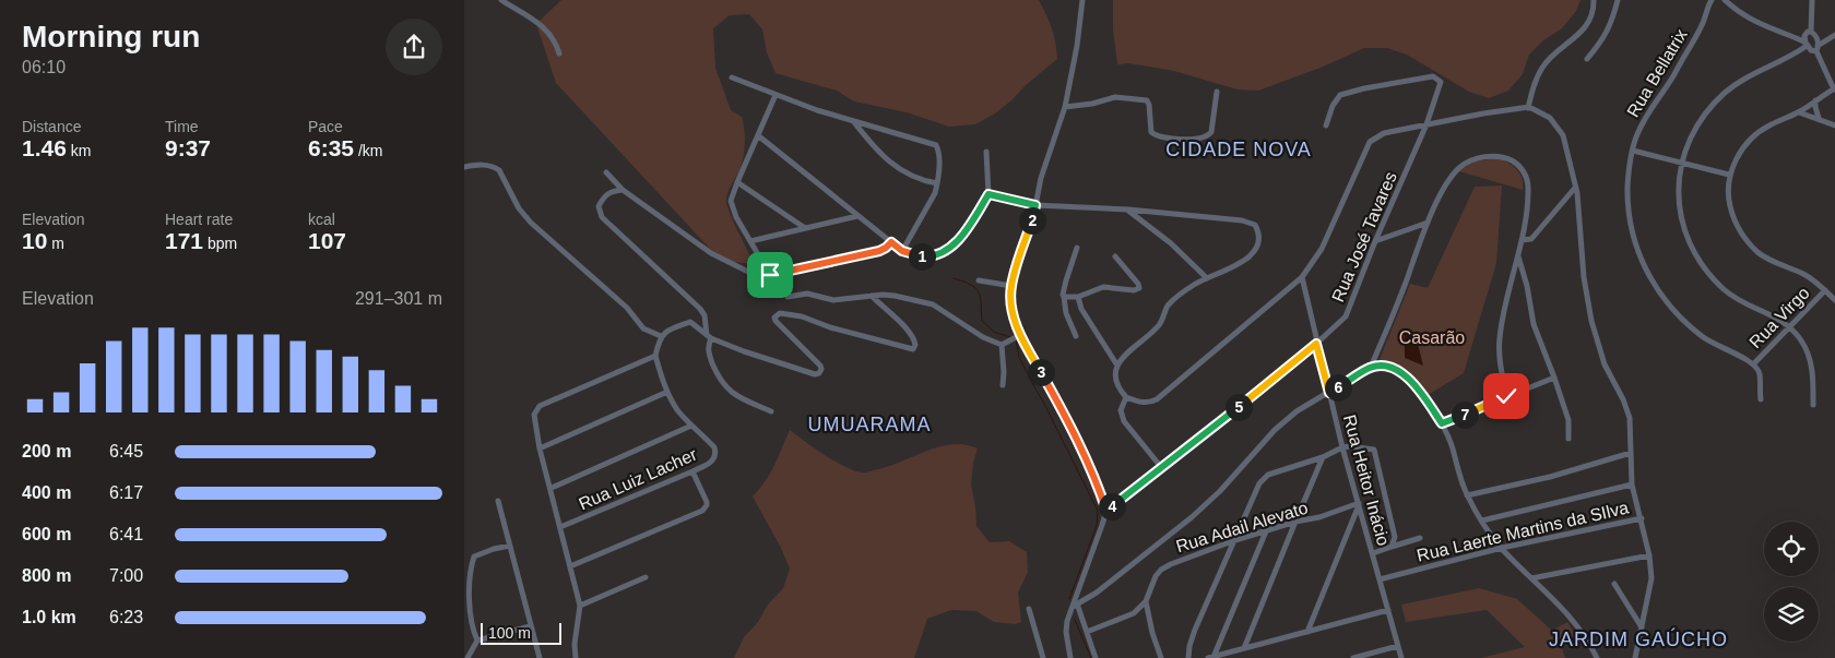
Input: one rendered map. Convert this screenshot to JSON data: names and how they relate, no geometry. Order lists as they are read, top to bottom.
{
  "streets": {
    "street": [
      "Rua Bellatrix",
      "Rua José Tavares",
      "Rua Virgo",
      "Rua Luiz Lacher",
      "Rua Heitor Inácio",
      "Rua Adail Alevato",
      "Rua Laerte Martins da SIlva"
    ]
  },
  "crossings": [
    ["Rua Bellatrix", "Rua Virgo"],
    ["Rua José Tavares", "Rua Heitor Inácio"],
    ["Rua Heitor Inácio", "Rua Adail Alevato"],
    ["Rua Heitor Inácio", "Rua Laerte Martins da SIlva"]
  ],
  "districts": ["CIDADE NOVA", "UMUARAMA", "JARDIM GAÚCHO"],
  "parks": ["Casarão"],
  "scale_bar": "100 m",
  "page": {
    "heading": ["Morning run", "06:10"],
    "stats": [
      ["Distance", "1.46 km"],
      ["Time", "9:37"],
      ["Pace", "6:35 /km"],
      ["Elevation", "10 m"],
      ["Heart rate", "171 bpm"],
      ["kcal", "107"]
    ],
    "pins": [
      "2",
      "1",
      "3",
      "6",
      "5",
      "7",
      "4"
    ],
    "chart": ["Elevation", "291–301 m"],
    "list": [
      {
        "name": "200 m",
        "note": "6:45"
      },
      {
        "name": "400 m",
        "note": "6:17"
      },
      {
        "name": "600 m",
        "note": "6:41"
      },
      {
        "name": "800 m",
        "note": "7:00"
      },
      {
        "name": "1.0 km",
        "note": "6:23"
      }
    ],
    "scale": "100 m"
  }
}
